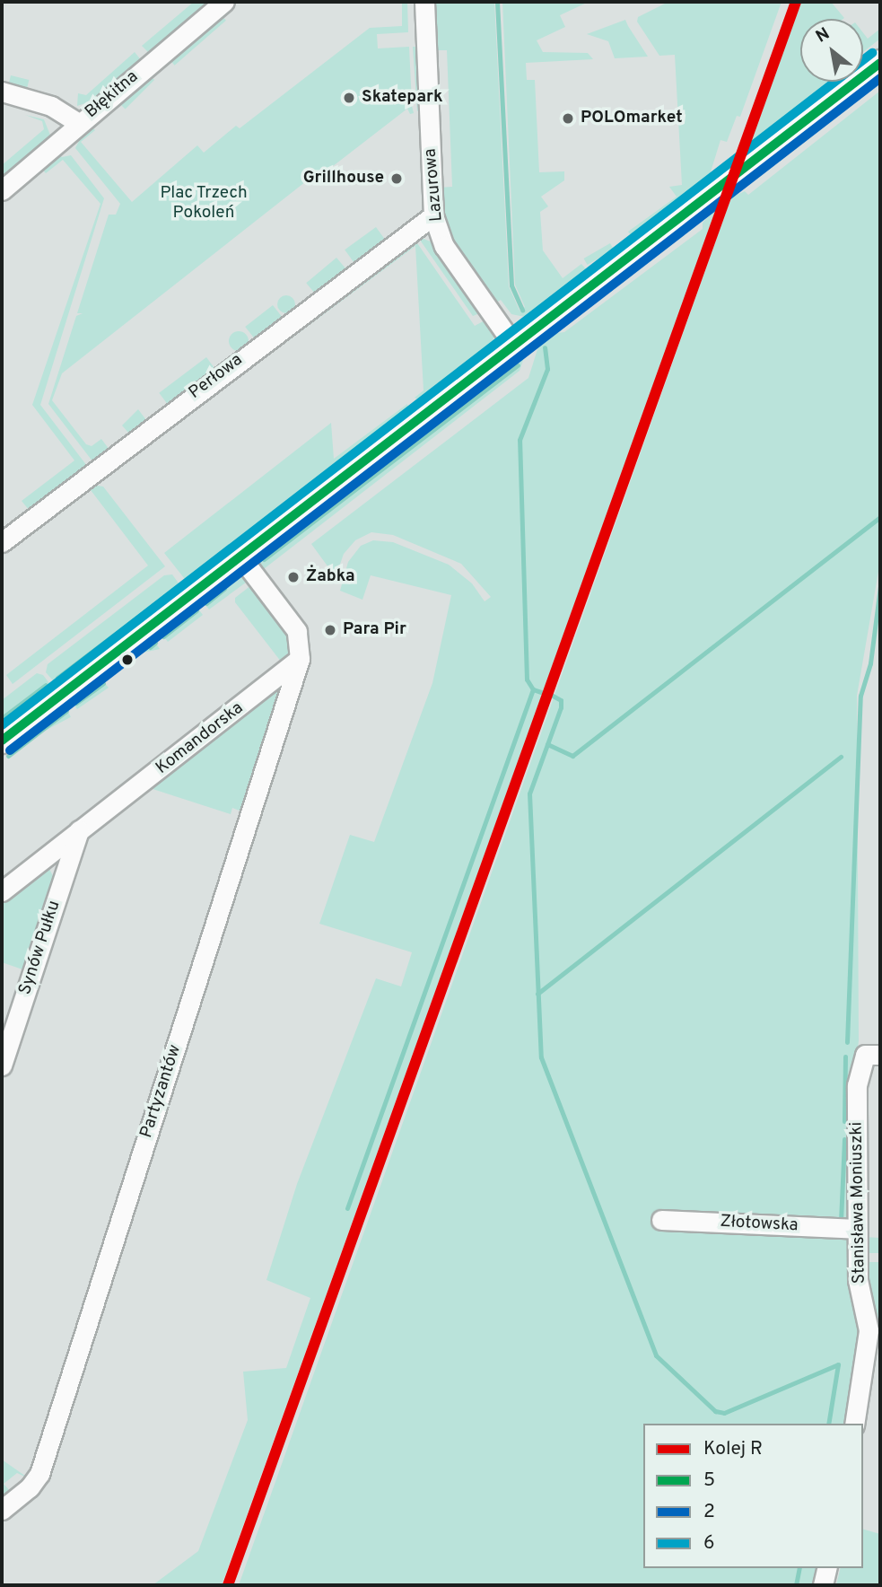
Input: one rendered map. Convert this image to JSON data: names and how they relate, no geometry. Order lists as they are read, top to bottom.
{
  "streets": {
    "street": [
      "Błękitna",
      "Lazurowa",
      "Perłowa",
      "Komandorska",
      "Synów Pułku",
      "Partyzantów",
      "Stanisława Moniuszki",
      "Złotowska"
    ]
  },
  "crossings": [
    ["Lazurowa", "Perłowa"],
    ["Komandorska", "Synów Pułku"],
    ["Komandorska", "Partyzantów"],
    ["Stanisława Moniuszki", "Złotowska"]
  ],
  "parks": ["Plac Trzech Pokoleń"],
  "places": [
    "Skatepark",
    "POLOmarket",
    "Grillhouse",
    "Żabka",
    "Para Pir"
  ],
  "lines": [
    "rail line R",
    "transit line 6",
    "transit line 5",
    "transit line 2"
  ],
  "legend": [
    "Kolej R",
    "5",
    "2",
    "6"
  ],
  "north": "top left"
}
